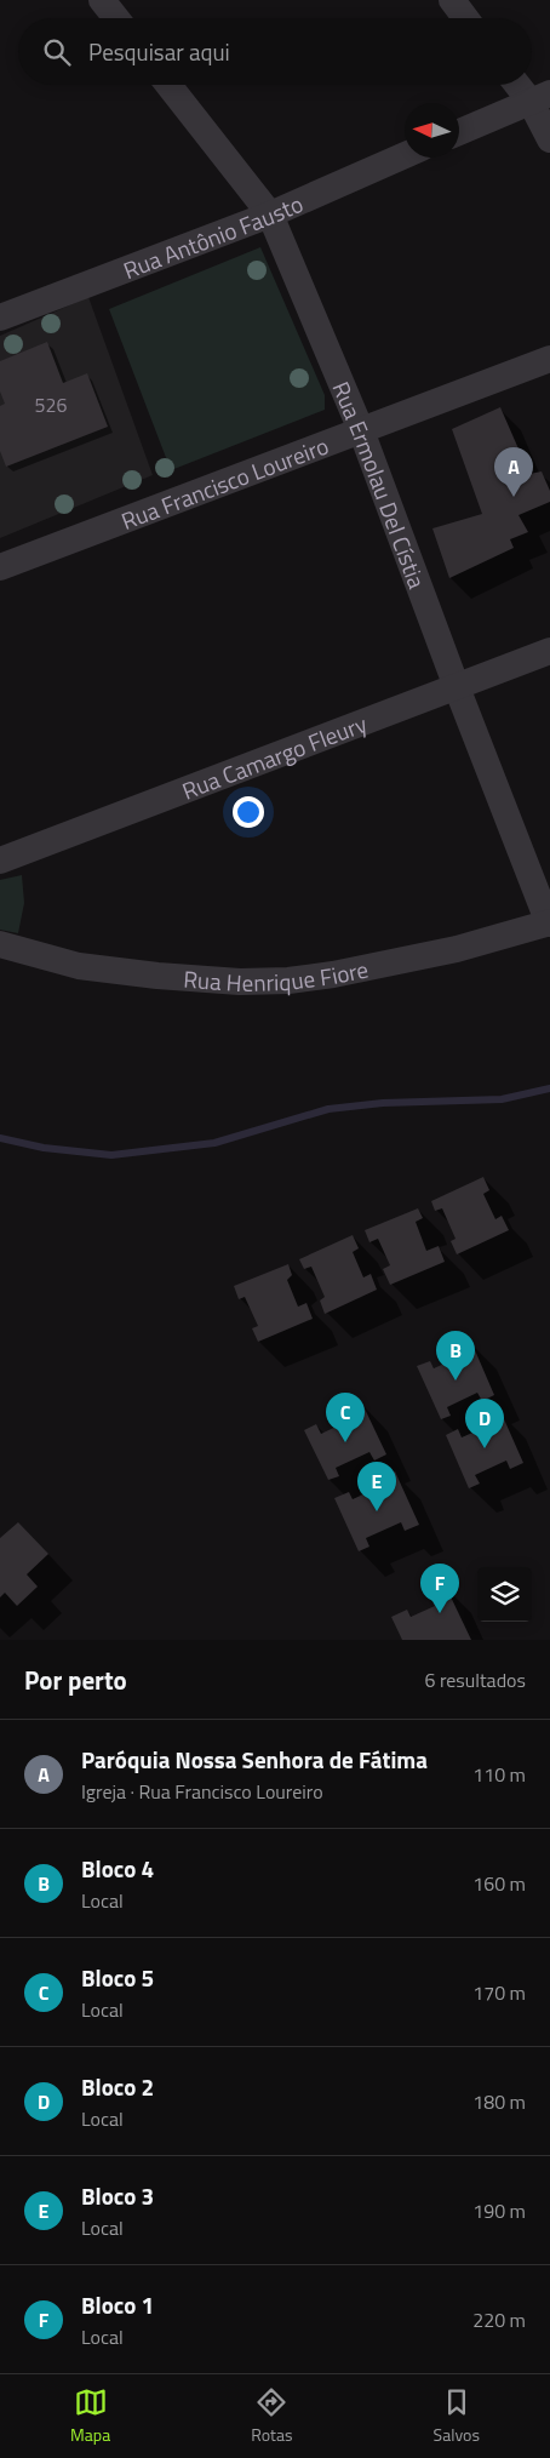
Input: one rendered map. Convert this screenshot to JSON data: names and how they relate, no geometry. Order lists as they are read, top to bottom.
{
  "streets": {
    "street": [
      "Rua Antônio Fausto",
      "Rua Francisco Loureiro",
      "Rua Ermolau Del Cístia",
      "Rua Camargo Fleury",
      "Rua Henrique Fiore"
    ]
  },
  "crossings": [
    ["Rua Antônio Fausto", "Rua Ermolau Del Cístia"],
    ["Rua Francisco Loureiro", "Rua Ermolau Del Cístia"],
    ["Rua Ermolau Del Cístia", "Rua Camargo Fleury"],
    ["Rua Ermolau Del Cístia", "Rua Henrique Fiore"]
  ],
  "house_numbers": ["526"],
  "north": "left",
  "page": {
    "search": "Pesquisar aqui",
    "pins": [
      "A",
      "B",
      "C",
      "D",
      "E",
      "F"
    ],
    "heading": ["Por perto", "6 resultados"],
    "list": [
      {
        "mark": "A",
        "name": "Paróquia Nossa Senhora de Fátima",
        "note": "Igreja · Rua Francisco Loureiro",
        "value": "110 m"
      },
      {
        "mark": "B",
        "name": "Bloco 4",
        "note": "Local",
        "value": "160 m"
      },
      {
        "mark": "C",
        "name": "Bloco 5",
        "note": "Local",
        "value": "170 m"
      },
      {
        "mark": "D",
        "name": "Bloco 2",
        "note": "Local",
        "value": "180 m"
      },
      {
        "mark": "E",
        "name": "Bloco 3",
        "note": "Local",
        "value": "190 m"
      },
      {
        "mark": "F",
        "name": "Bloco 1",
        "note": "Local",
        "value": "220 m"
      }
    ],
    "nav": ["Mapa", "Rotas", "Salvos"]
  }
}
